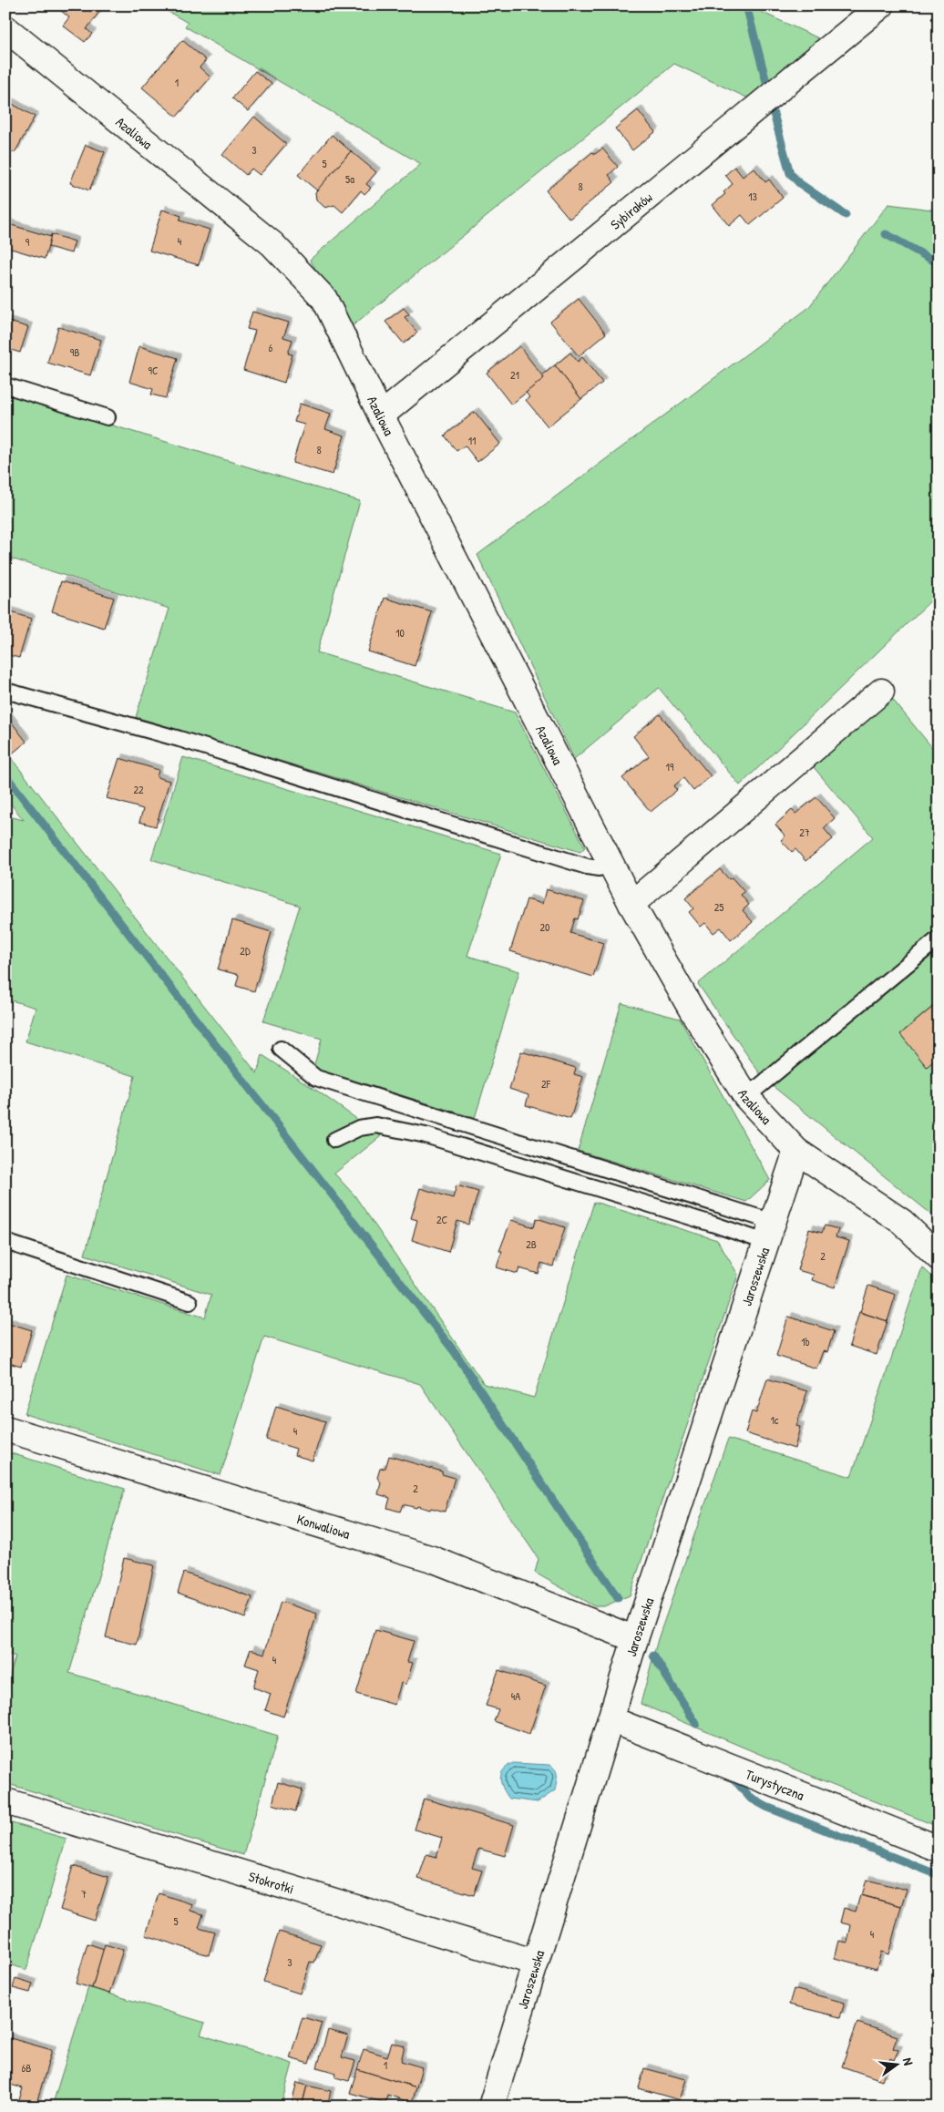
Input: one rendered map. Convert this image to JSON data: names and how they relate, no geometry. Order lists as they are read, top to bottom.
{
  "streets": {
    "street": [
      "Azaliowa",
      "Sybiraków",
      "Jaroszewska",
      "Konwaliowa",
      "Turystyczna",
      "Stokrotki"
    ]
  },
  "crossings": [
    ["Azaliowa", "Sybiraków"],
    ["Azaliowa", "Jaroszewska"],
    ["Jaroszewska", "Konwaliowa"],
    ["Jaroszewska", "Turystyczna"],
    ["Jaroszewska", "Stokrotki"]
  ],
  "house_numbers": [
    "1",
    "3",
    "5",
    "5a",
    "8",
    "13",
    "4",
    "9",
    "6",
    "9B",
    "9C",
    "21",
    "11",
    "8",
    "10",
    "19",
    "22",
    "27",
    "25",
    "20",
    "2D",
    "2F",
    "2C",
    "2B",
    "2",
    "1b",
    "1c",
    "4",
    "2",
    "4",
    "4A",
    "7",
    "5",
    "4",
    "3",
    "1",
    "6B"
  ],
  "north": "right"
}
